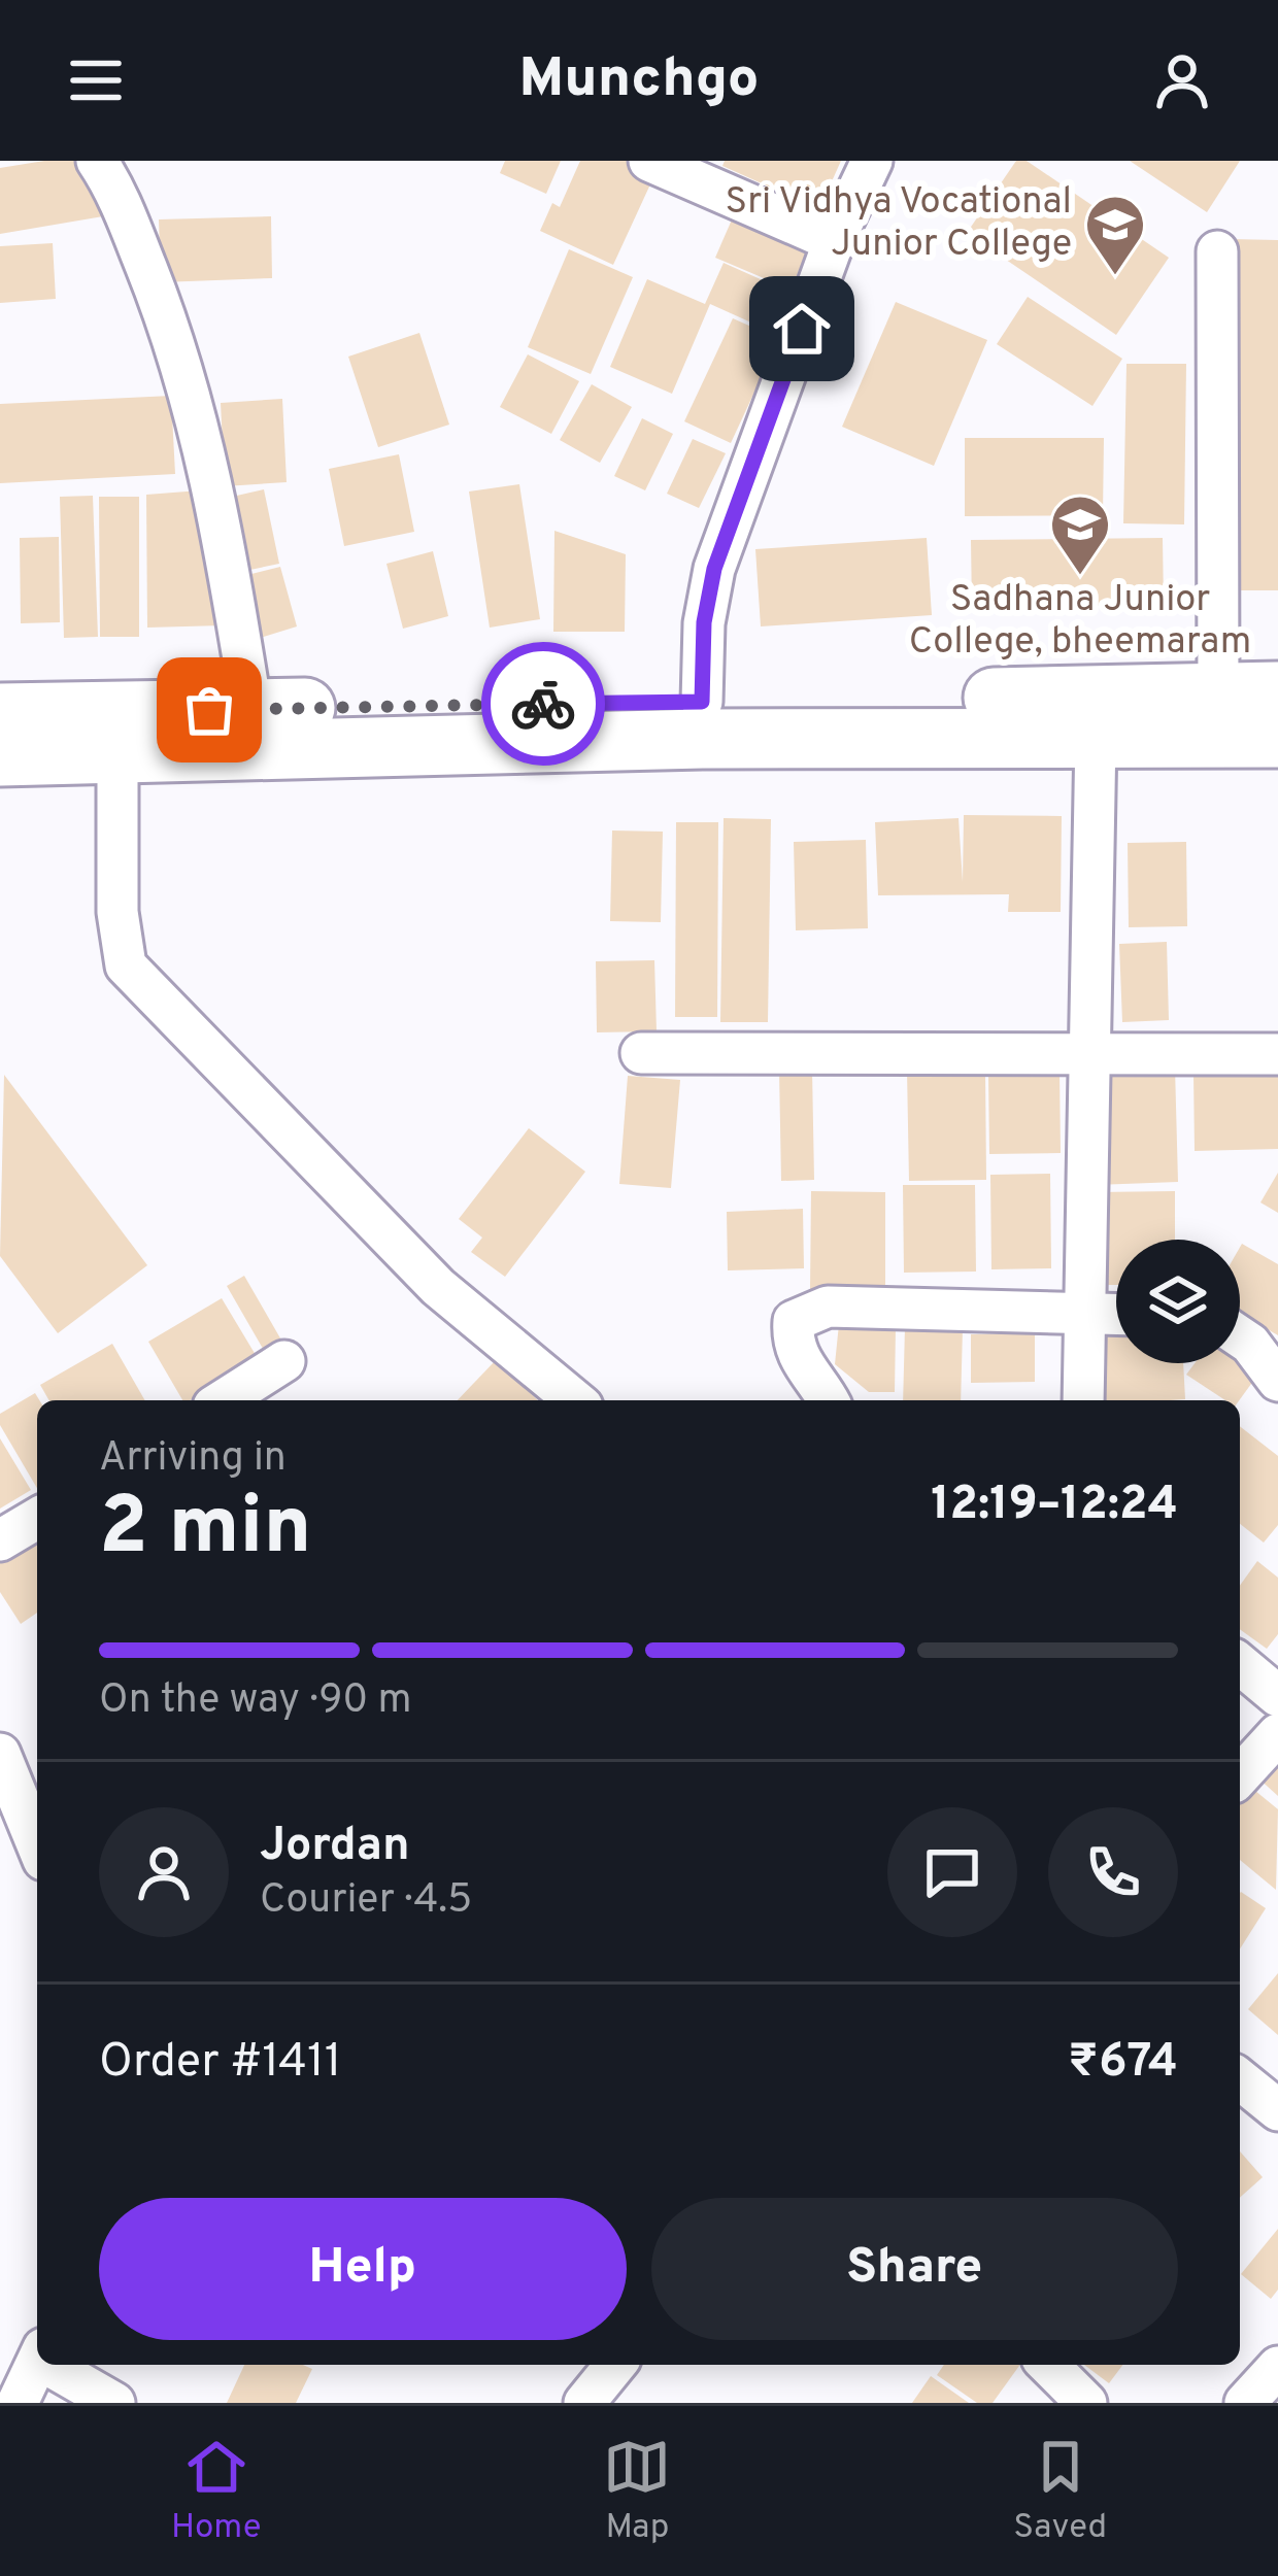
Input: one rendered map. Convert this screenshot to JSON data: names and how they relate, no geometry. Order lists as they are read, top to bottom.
{
  "places": {
    "school or university": ["Sri Vidhya Vocational Junior College", "Sadhana Junior College, bheemaram"]
  },
  "page": {
    "header": "Munchgo",
    "heading": ["2 min", "Arriving in", "12:19–12:24"],
    "panel": [
      "Jordan",
      "Courier · 4.5",
      "Order #1411",
      "₹674"
    ],
    "bar": "On the way · 90 m",
    "buttons": ["Help", "Share"],
    "tabs": ["Home", "Map", "Saved"]
  }
}
